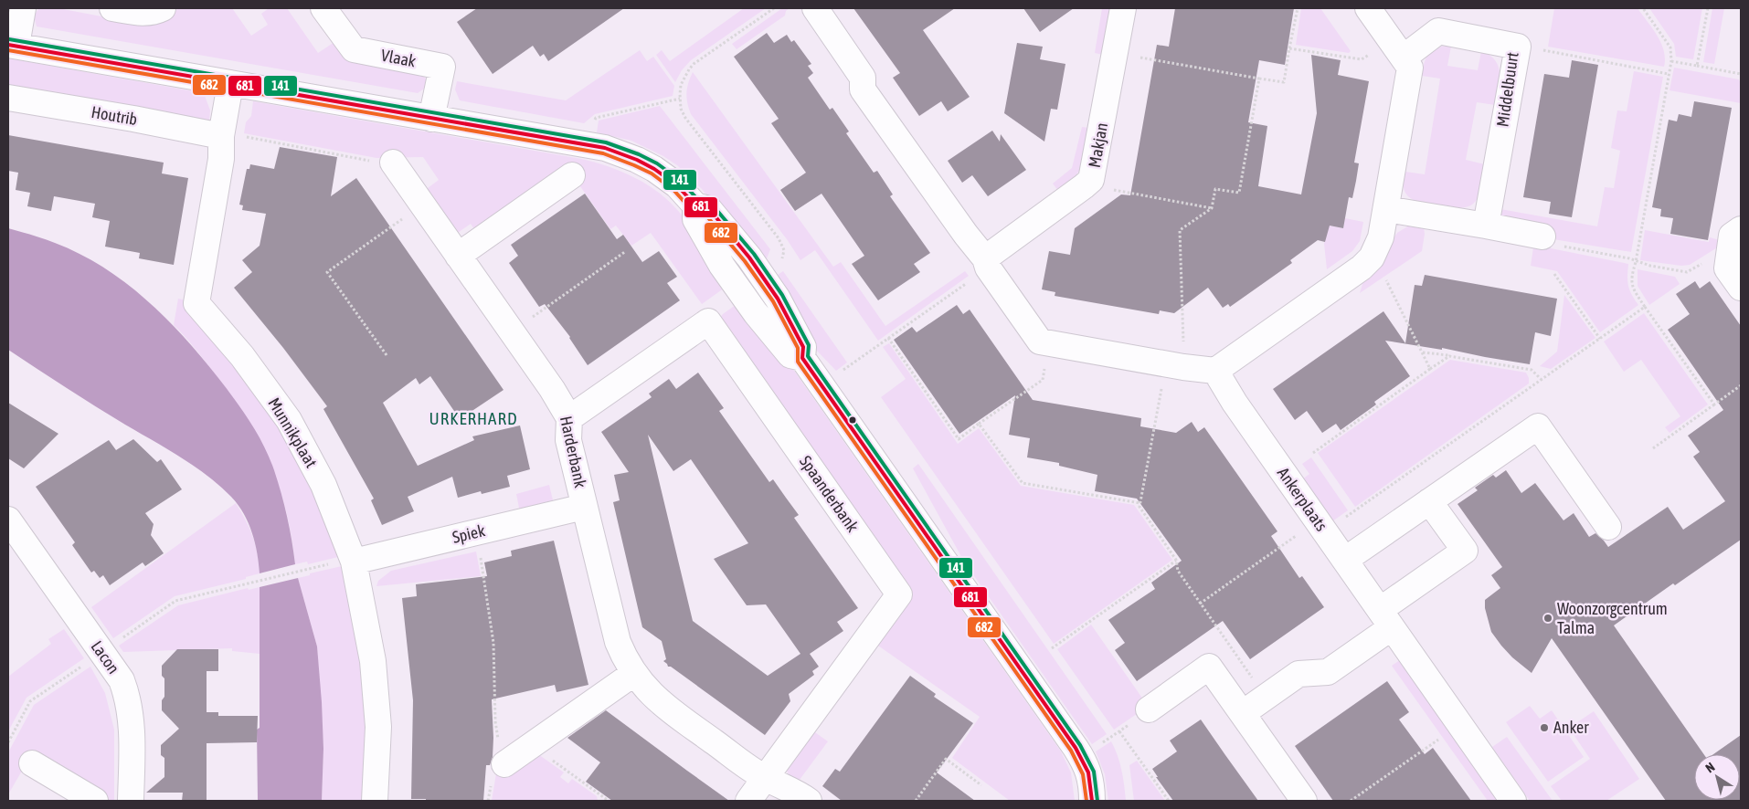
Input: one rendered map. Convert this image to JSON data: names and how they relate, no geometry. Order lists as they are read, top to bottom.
{
  "streets": {
    "street": [
      "Vlaak",
      "Middelbuurt",
      "Houtrib",
      "Makjan",
      "Munnikplaat",
      "Harderbank",
      "Spaanderbank",
      "Ankerplaats",
      "Spiek",
      "Lacon"
    ]
  },
  "crossings": [
    ["Houtrib", "Munnikplaat"],
    ["Munnikplaat", "Spiek"],
    ["Harderbank", "Spaanderbank"],
    ["Harderbank", "Spiek"]
  ],
  "districts": ["URKERHARD"],
  "places": ["Woonzorgcentrum Talma", "Anker"],
  "lines": ["transit line 141", "transit line 681", "transit line 682"],
  "north": "top left"
}
